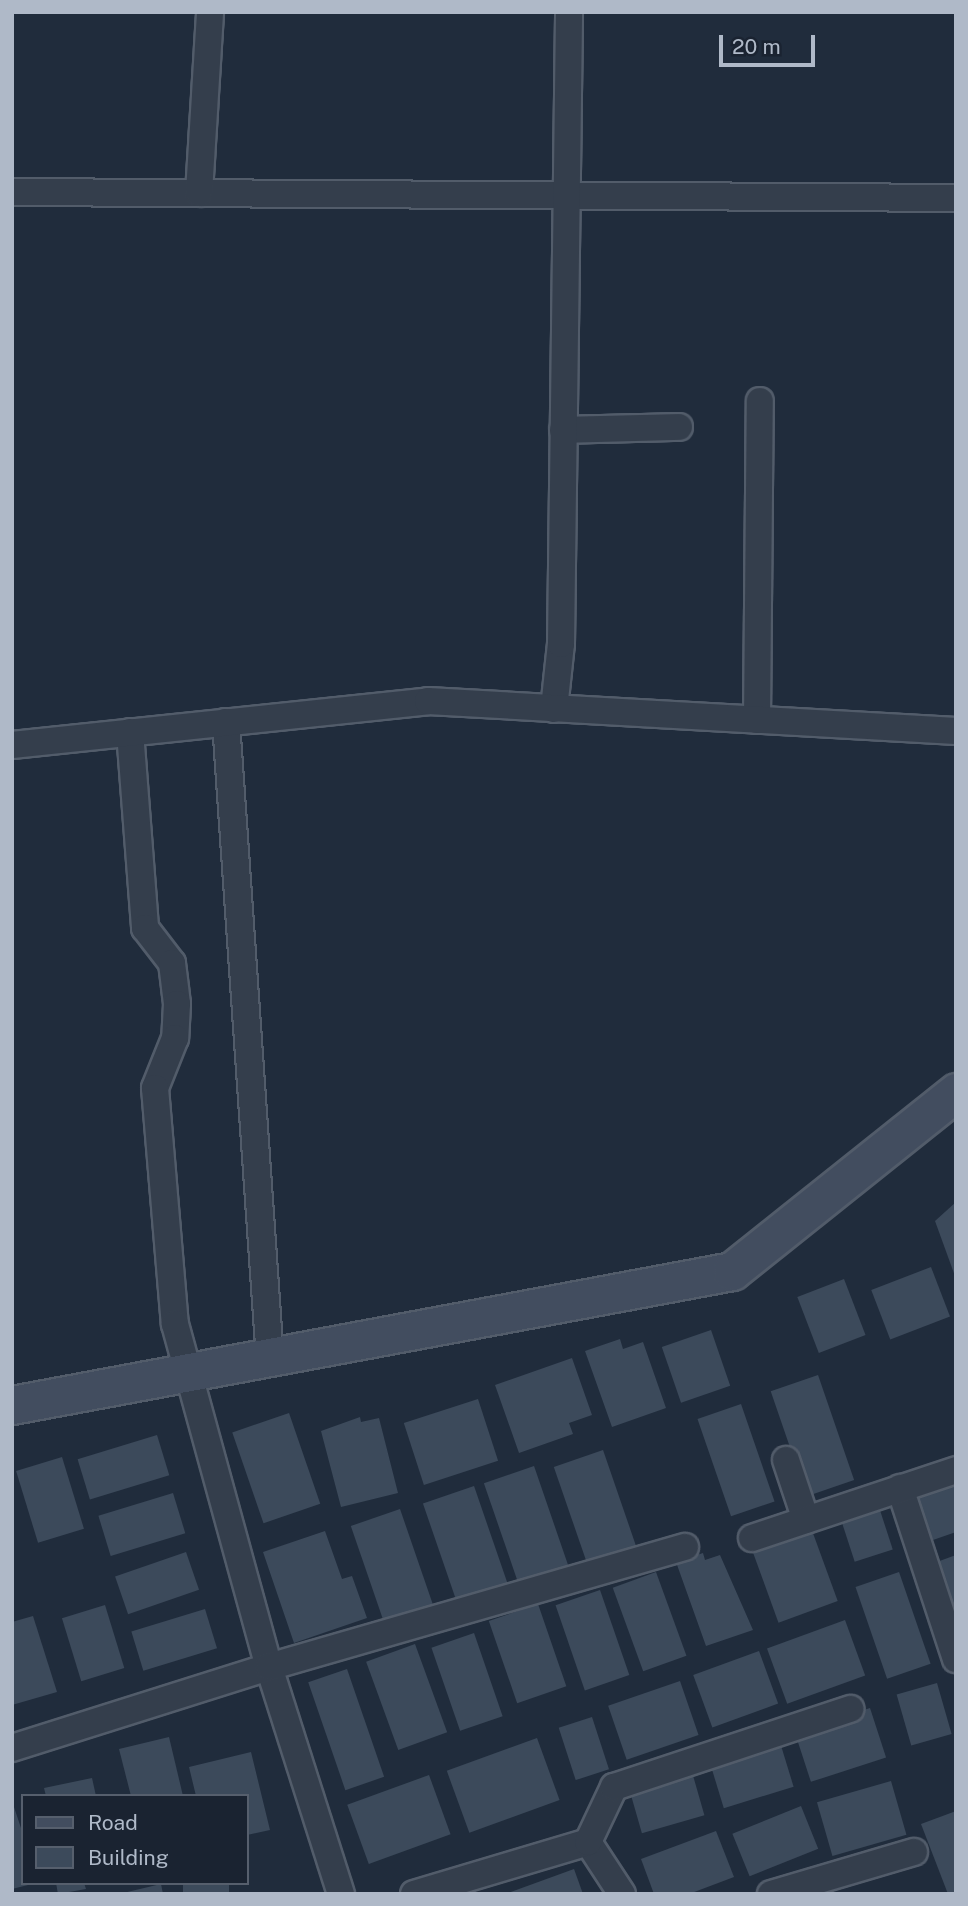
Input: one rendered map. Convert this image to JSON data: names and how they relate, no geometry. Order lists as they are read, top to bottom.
{
  "legend": ["Road", "Building"],
  "scale_bar": "20 m"
}
